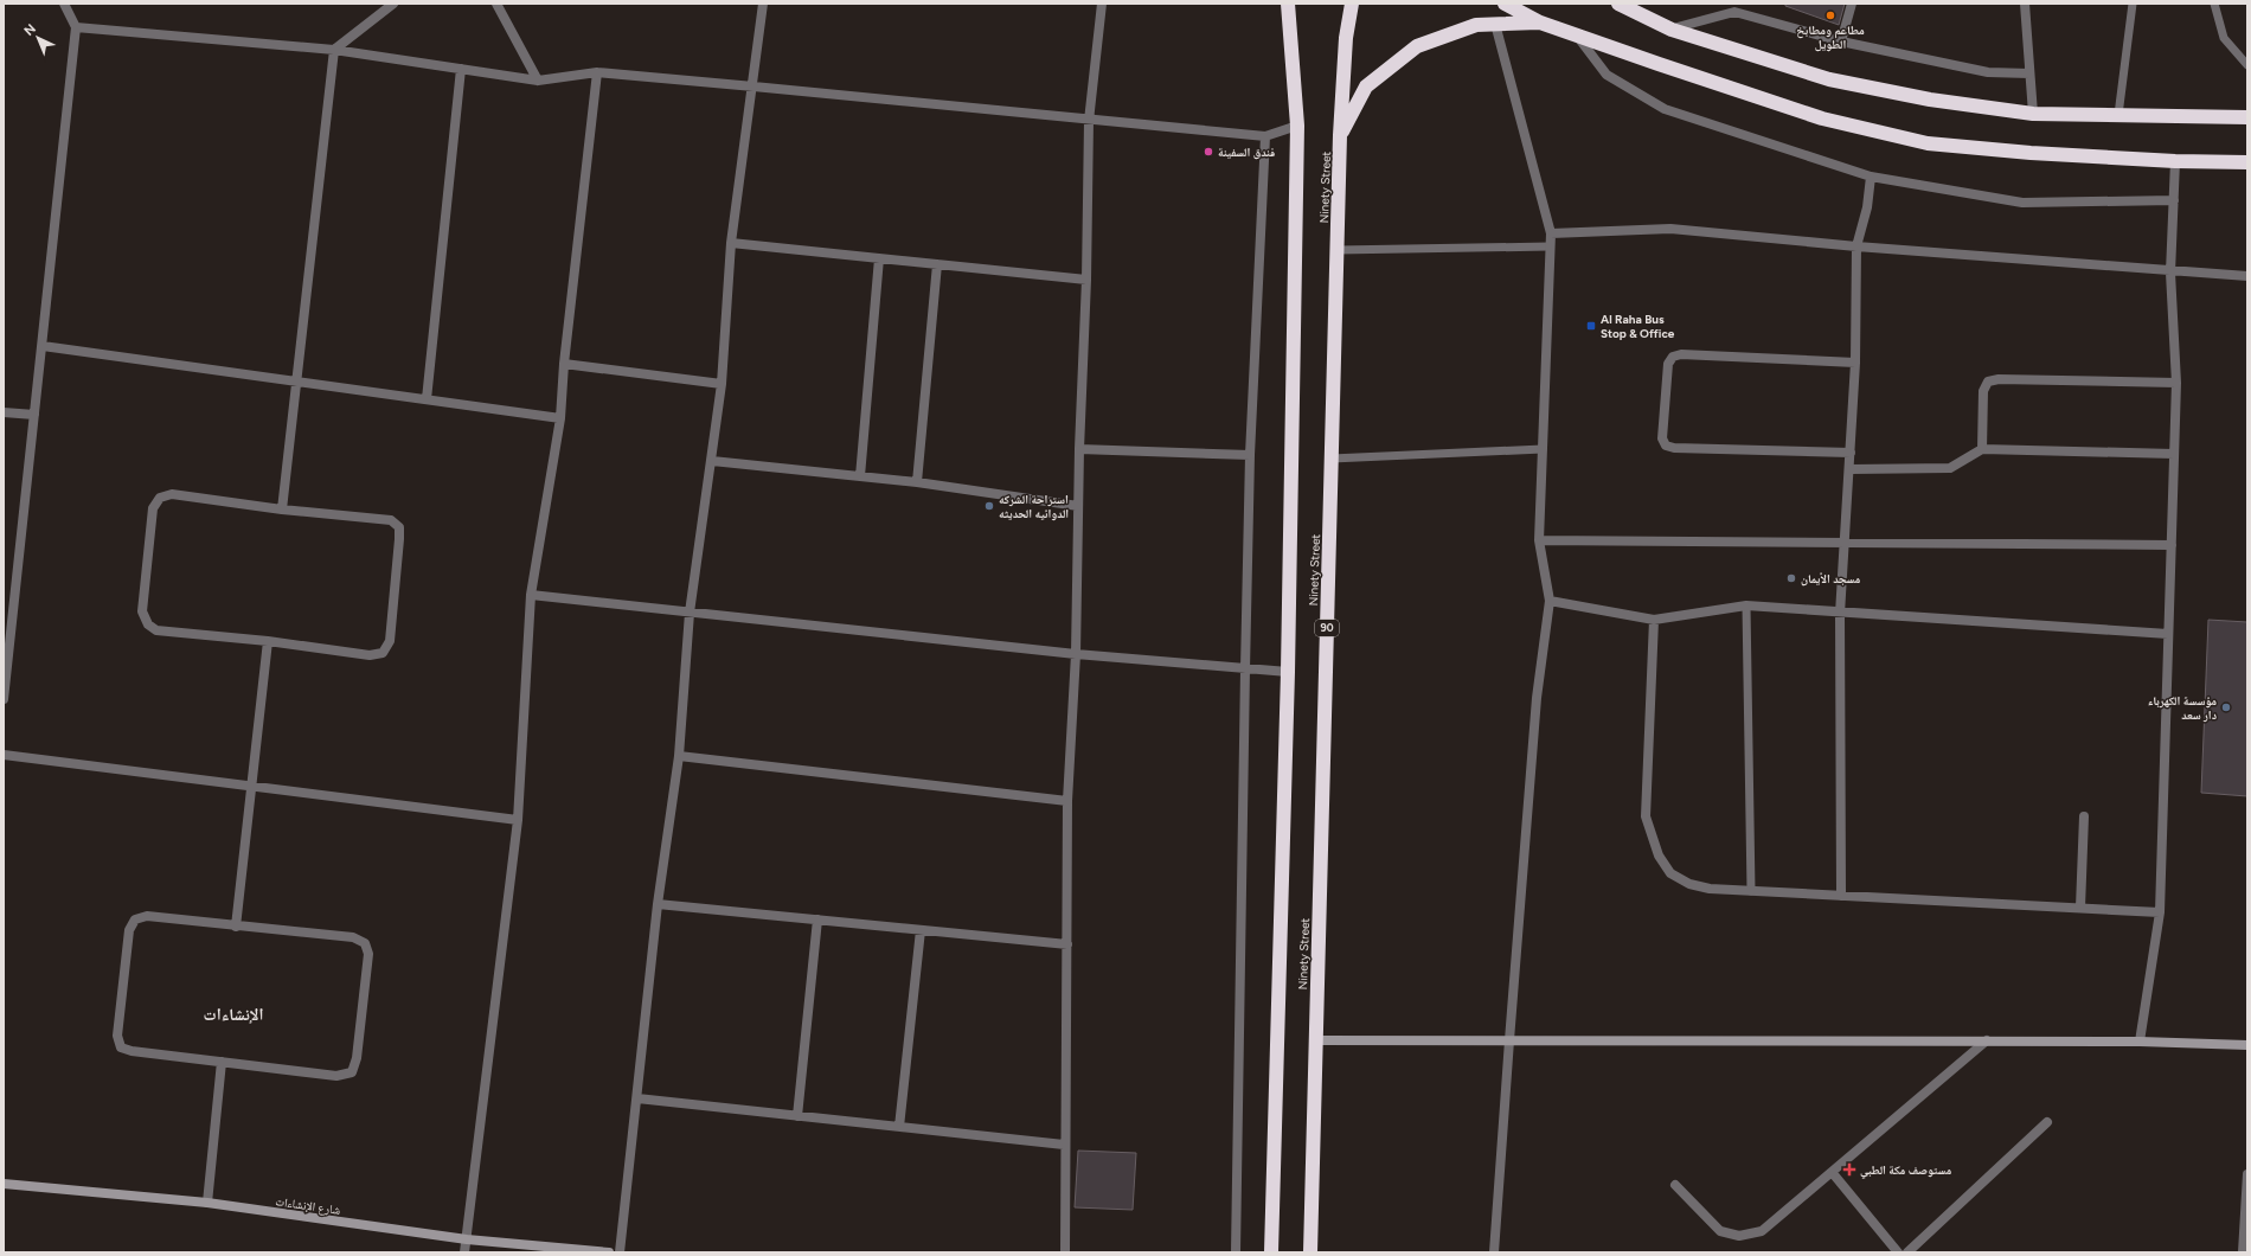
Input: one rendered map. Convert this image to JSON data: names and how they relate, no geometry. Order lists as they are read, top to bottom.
{
  "streets": {
    "highway": ["Ninety Street", "90"],
    "street": ["شارع الإنشاءات"]
  },
  "districts": ["الإنشاءات"],
  "places": {
    "other": [
      "مطاعم ومطابخ الطويل",
      "فندق السفينة",
      "استراحة الشركه الدوائيه الحديثه",
      "مسجد الأيمان",
      "مؤسسة الكهرباء دار سعد"
    ],
    "transit": ["Al Raha Bus Stop & Office"],
    "health": ["مستوصف مكة الطبي"]
  },
  "north": "top left"
}
